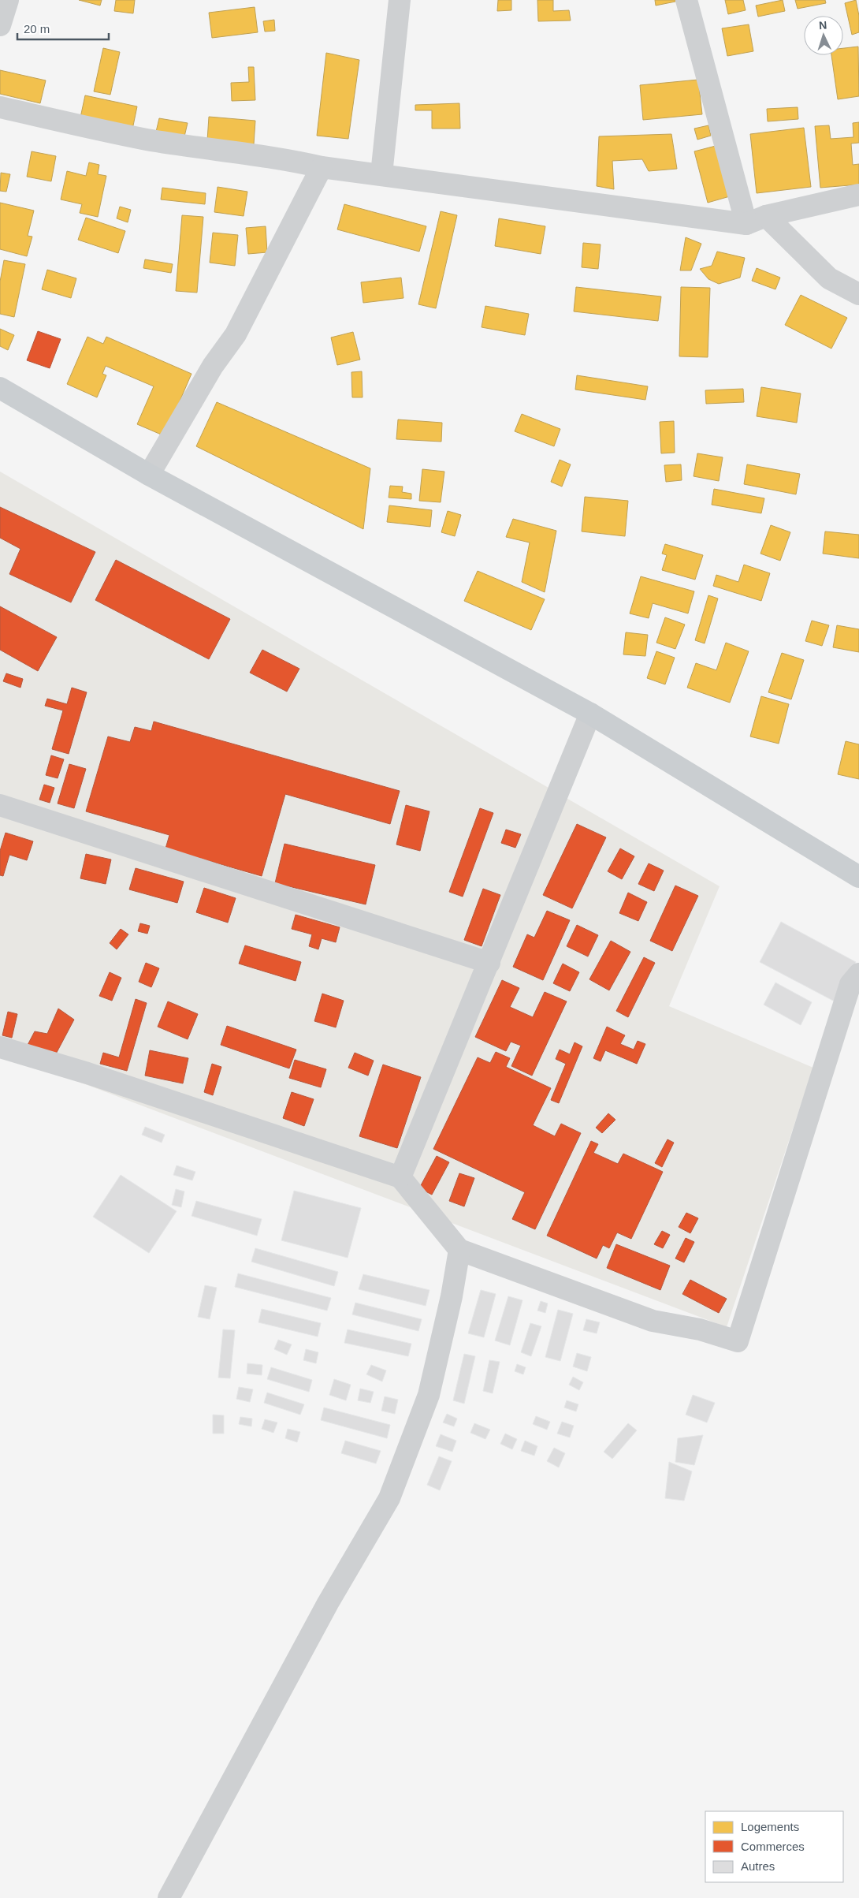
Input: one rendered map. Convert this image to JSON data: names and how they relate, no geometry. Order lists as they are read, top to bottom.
{
  "legend": ["Logements", "Commerces", "Autres"],
  "scale_bar": "20 m",
  "north": "top"
}
